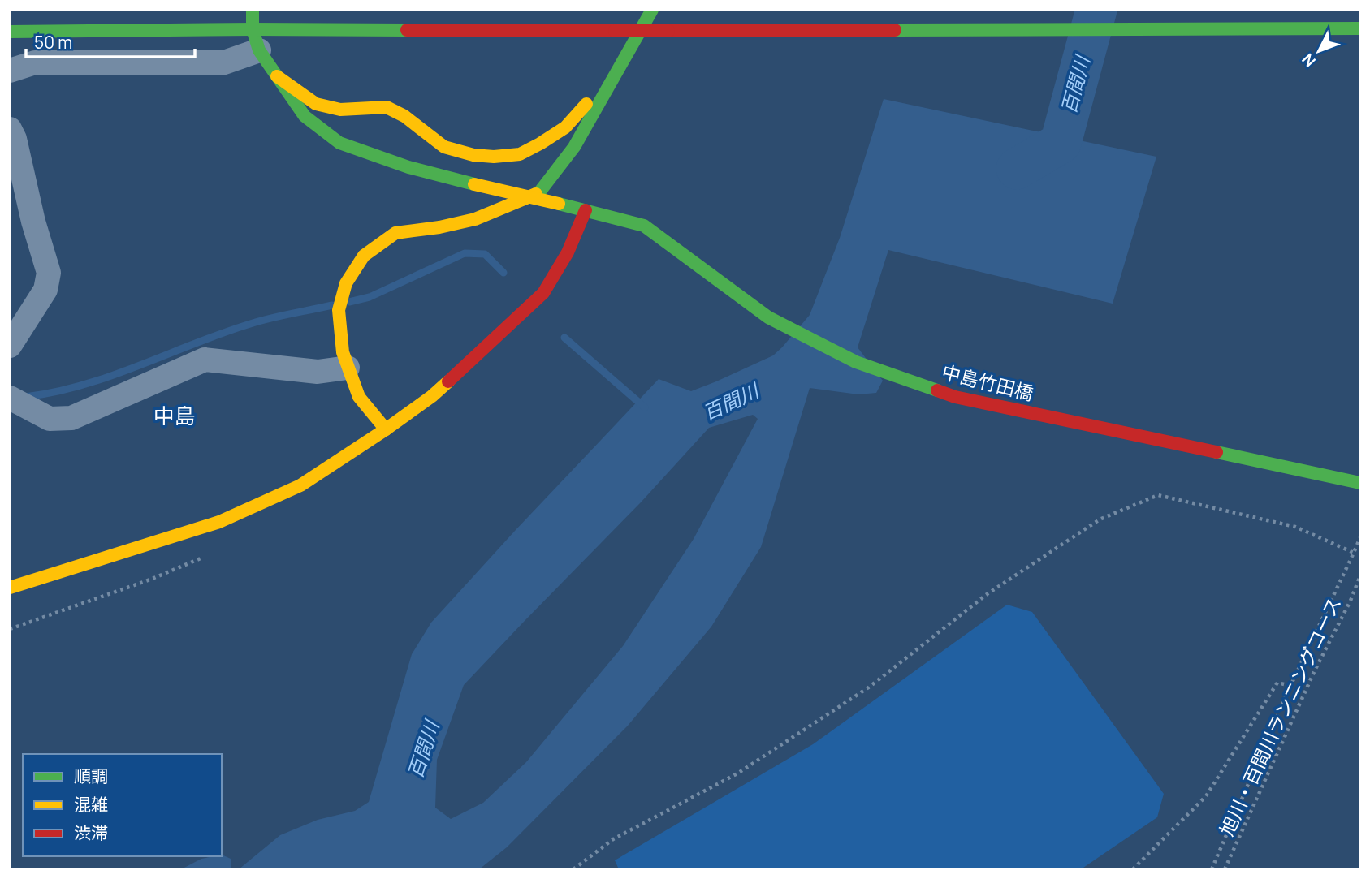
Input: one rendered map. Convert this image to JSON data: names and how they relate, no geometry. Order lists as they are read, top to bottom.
{
  "streets": {
    "street": ["中島竹田橋"],
    "path": ["旭川・百間川ランニングコース"]
  },
  "districts": ["中島"],
  "water": ["百間川"],
  "legend": ["順調", "混雑", "渋滞"],
  "scale_bar": "50 m",
  "north": "bottom left"
}
